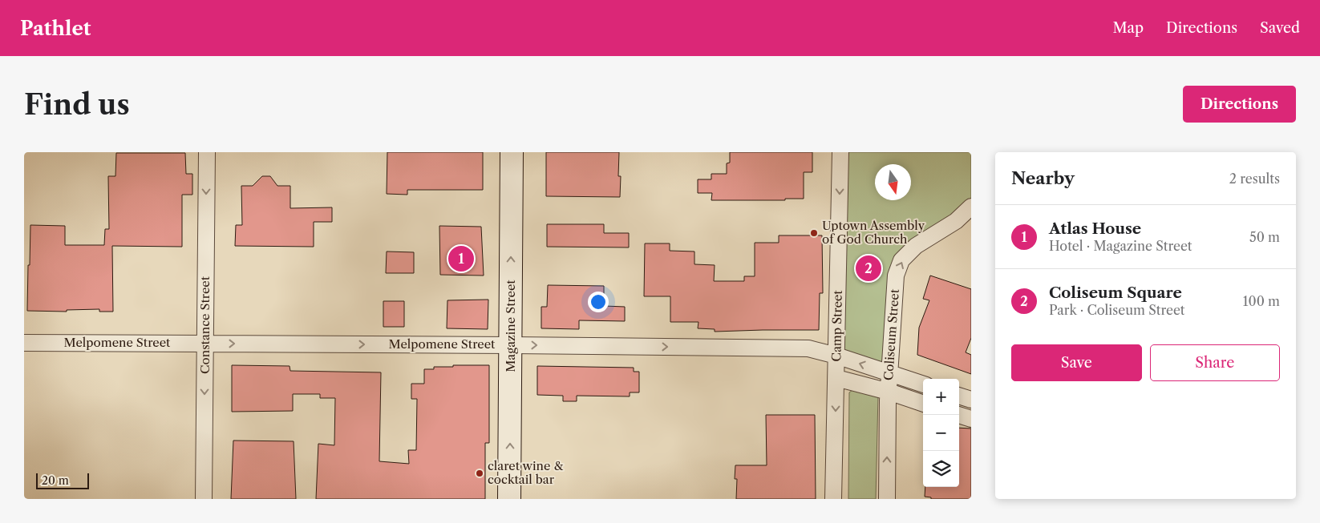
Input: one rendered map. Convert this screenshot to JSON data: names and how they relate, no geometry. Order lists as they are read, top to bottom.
{
  "streets": {
    "street": [
      "Constance Street",
      "Magazine Street",
      "Camp Street",
      "Coliseum Street",
      "Melpomene Street"
    ]
  },
  "crossings": [
    ["Constance Street", "Melpomene Street"],
    ["Magazine Street", "Melpomene Street"],
    ["Camp Street", "Melpomene Street"],
    ["Coliseum Street", "Melpomene Street"]
  ],
  "one_way": [
    "Constance Street",
    "Magazine Street",
    "Camp Street",
    "Coliseum Street",
    "Melpomene Street"
  ],
  "places": ["Uptown Assembly of God Church", "claret wine & cocktail bar"],
  "scale_bar": "20 m",
  "north": "bottom",
  "page": {
    "header": "Pathlet",
    "nav": ["Map", "Directions", "Saved"],
    "buttons": [
      "Directions",
      ["Save", "Share"]
    ],
    "title": "Find us",
    "heading": ["Nearby", "2 results"],
    "list": [
      {
        "mark": "1",
        "name": "Atlas House",
        "note": "Hotel · Magazine Street",
        "value": "50 m"
      },
      {
        "mark": "2",
        "name": "Coliseum Square",
        "note": "Park · Coliseum Street",
        "value": "100 m"
      }
    ],
    "pins": ["1", "2"],
    "map_buttons": ["+", "−"],
    "scale": "20 m"
  }
}
